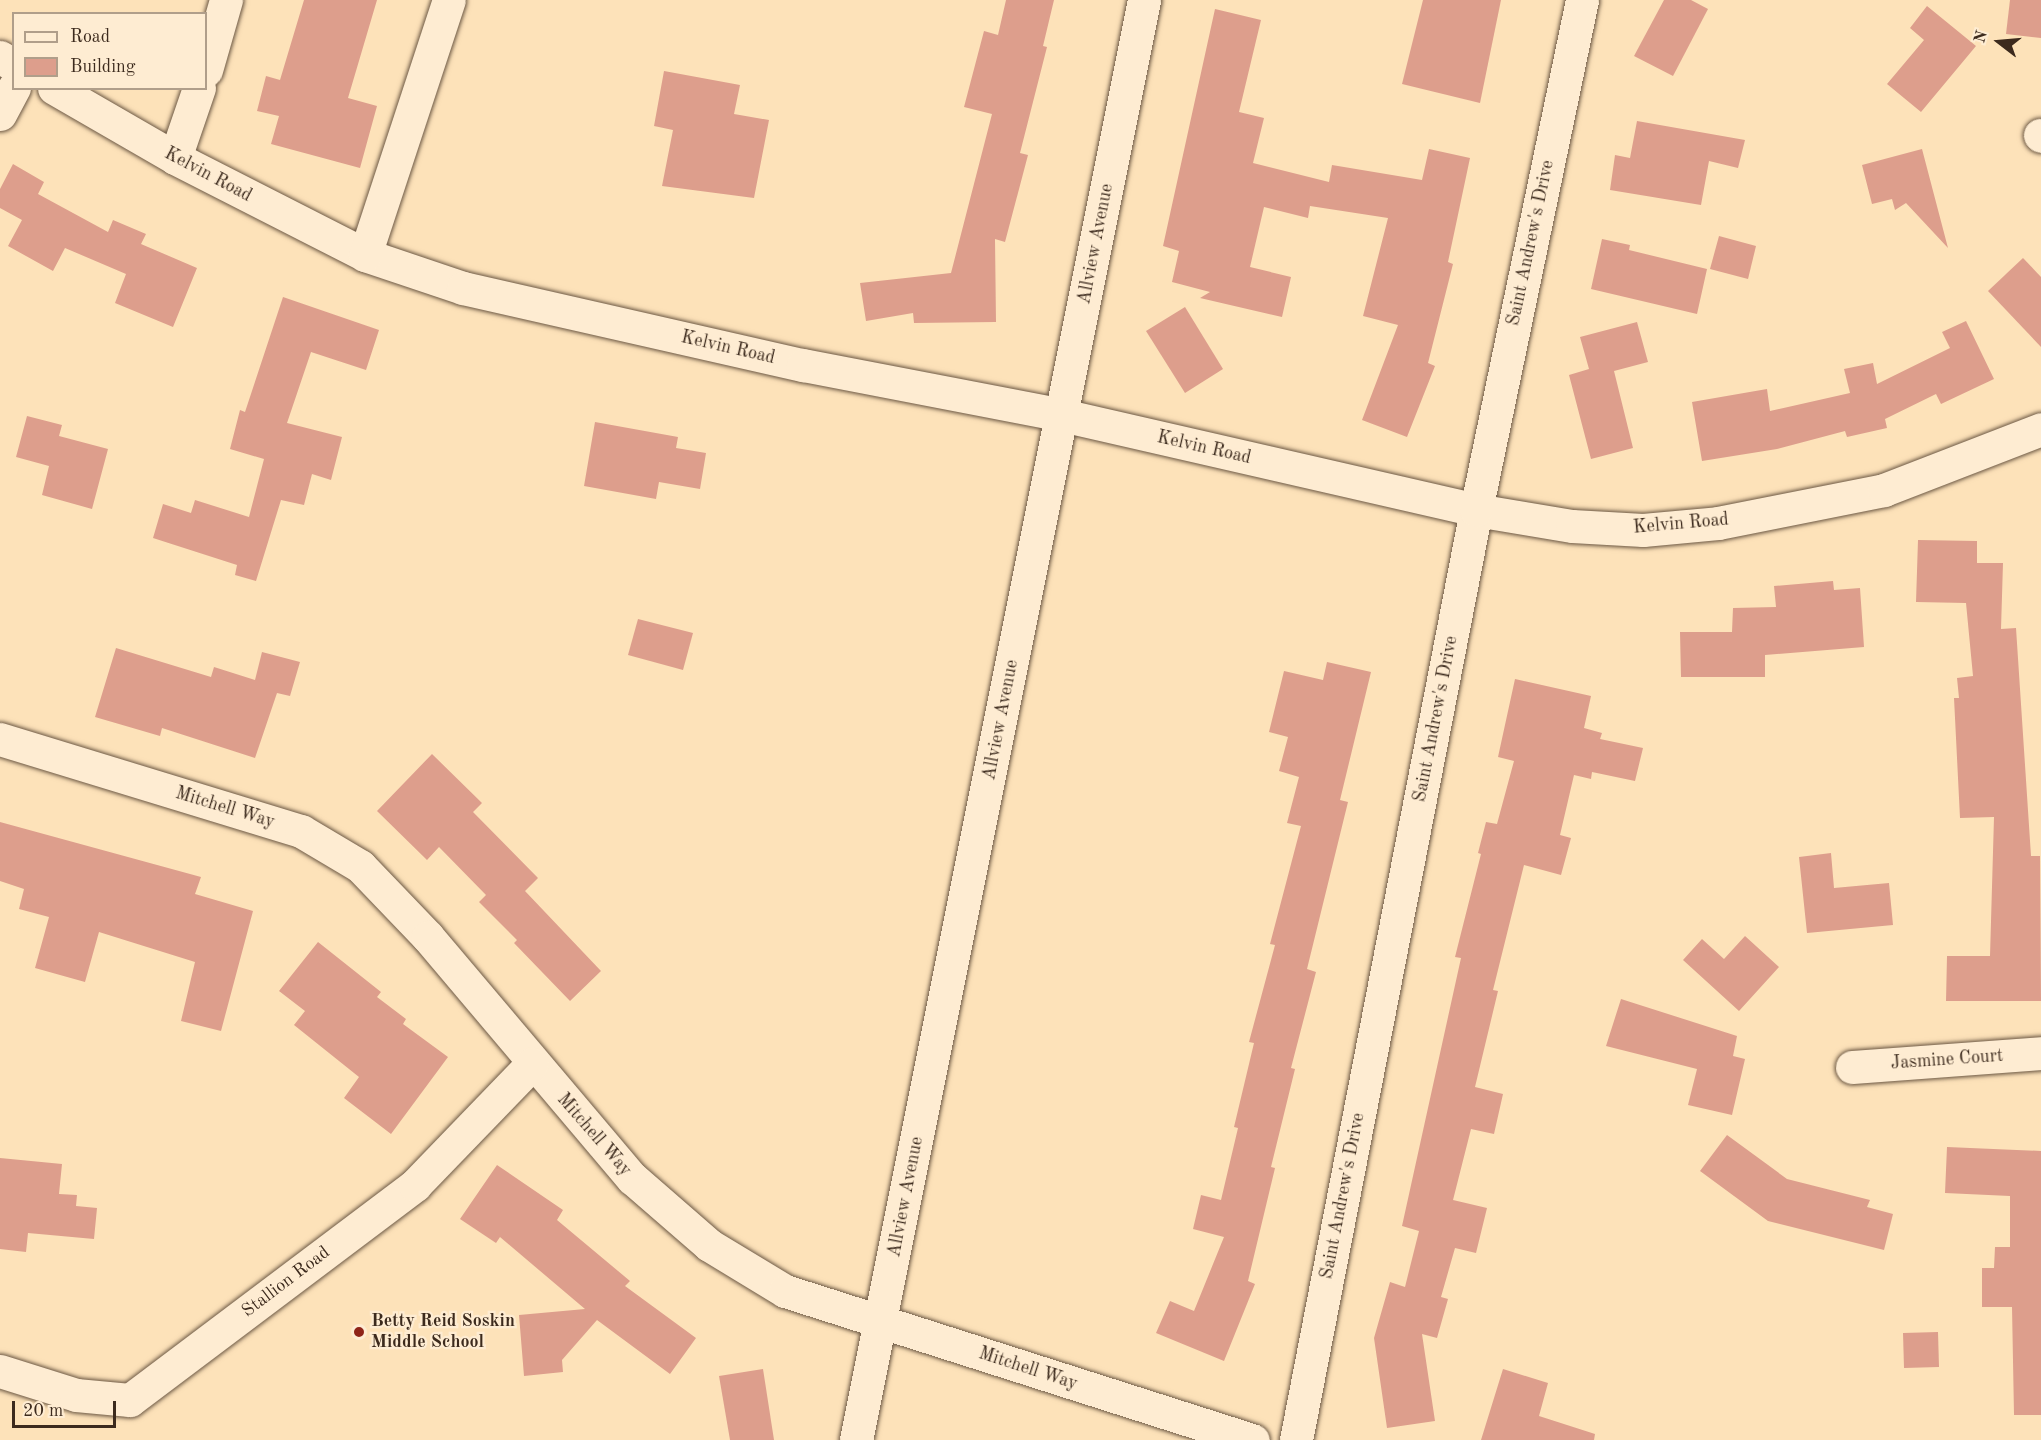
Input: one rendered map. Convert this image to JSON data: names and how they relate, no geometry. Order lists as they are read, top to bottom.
{
  "streets": {
    "street": [
      "Kelvin Road",
      "Saint Andrew's Drive",
      "Allview Avenue",
      "Mitchell Way",
      "Jasmine Court",
      "Stallion Road"
    ]
  },
  "crossings": [
    ["Kelvin Road", "Saint Andrew's Drive"],
    ["Kelvin Road", "Allview Avenue"],
    ["Allview Avenue", "Mitchell Way"],
    ["Mitchell Way", "Stallion Road"]
  ],
  "places": ["Betty Reid Soskin Middle School"],
  "legend": ["Road", "Building"],
  "scale_bar": "20 m",
  "north": "left"
}
